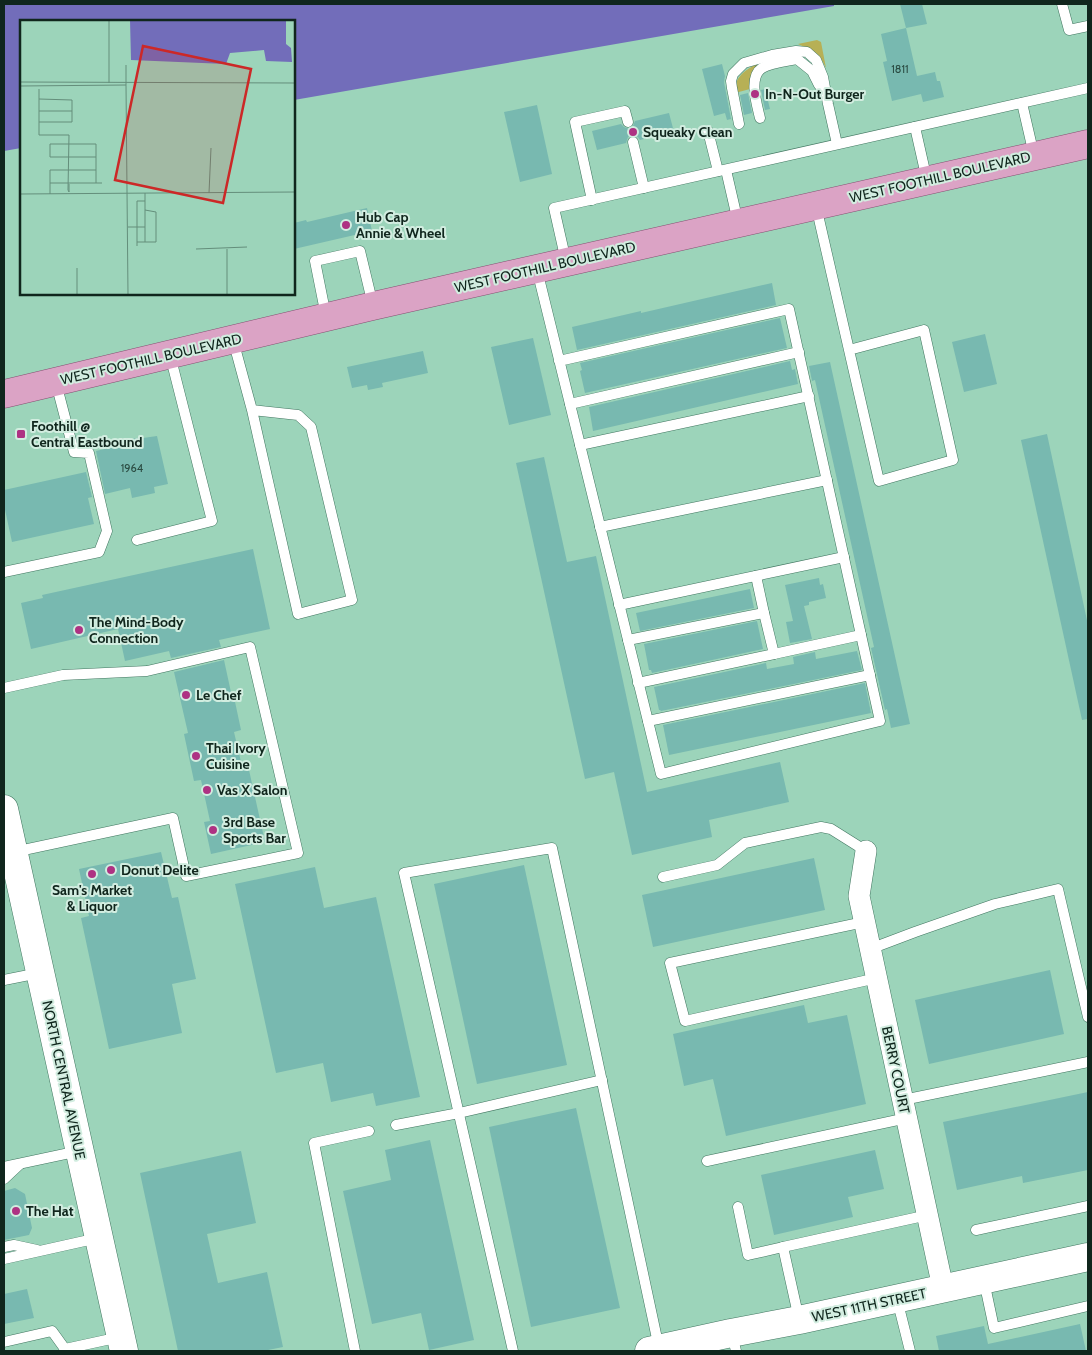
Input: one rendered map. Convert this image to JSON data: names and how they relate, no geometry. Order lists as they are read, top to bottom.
{
  "streets": {
    "main road": ["WEST FOOTHILL BOULEVARD", "NORTH CENTRAL AVENUE", "WEST 11TH STREET"],
    "street": ["BERRY COURT"]
  },
  "crossings": [
    ["BERRY COURT", "WEST 11TH STREET"]
  ],
  "places": {
    "other": [
      "In-N-Out Burger",
      "Squeaky Clean",
      "Hub Cap Annie & Wheel",
      "The Mind-Body Connection",
      "Le Chef",
      "Thai Ivory Cuisine",
      "Vas X Salon",
      "3rd Base Sports Bar",
      "Donut Delite",
      "Sam's Market & Liquor",
      "The Hat"
    ],
    "transit": ["Foothill @ Central Eastbound"]
  },
  "house_numbers": ["1811", "1964"]
}
